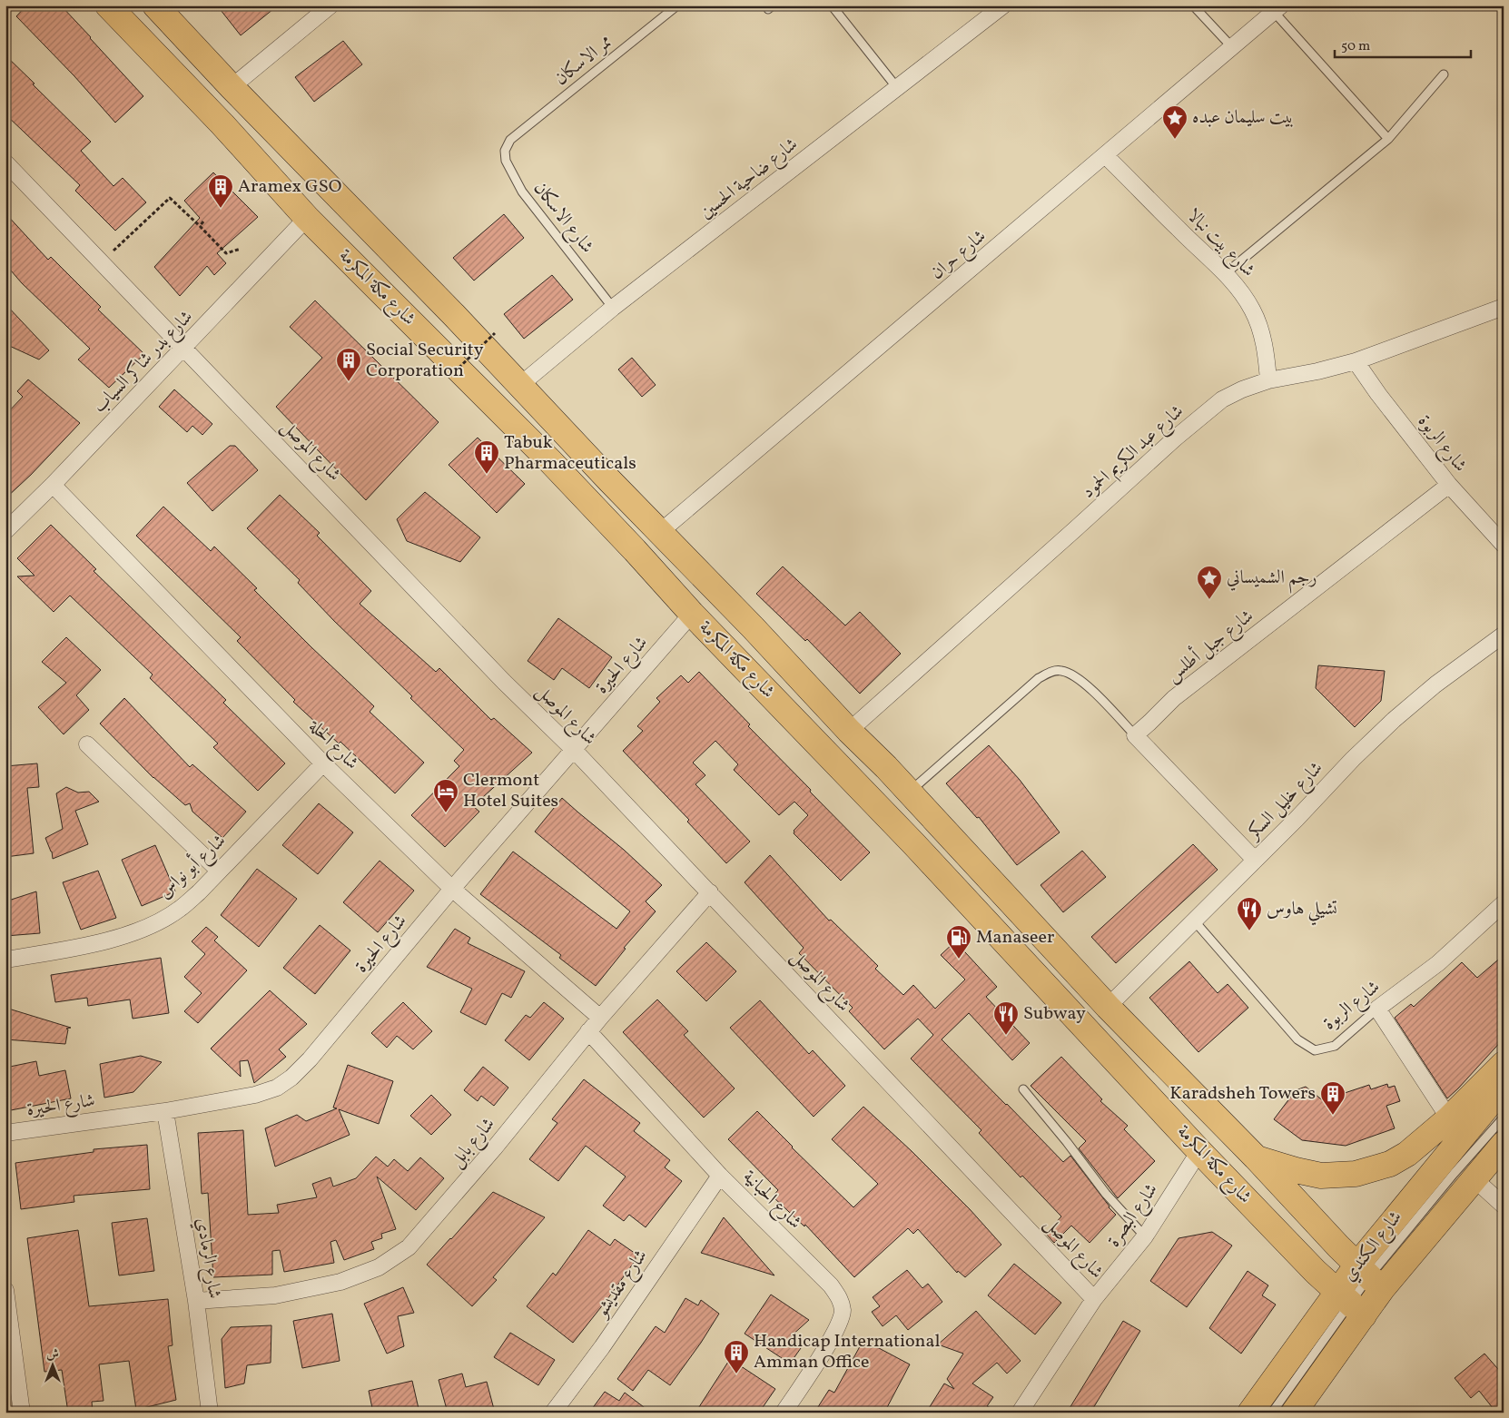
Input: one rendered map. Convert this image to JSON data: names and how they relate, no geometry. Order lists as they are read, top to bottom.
{
  "streets": {
    "main road": ["شارع مكة المكرمة", "شارع الكندي"],
    "street": [
      "شارع ضاحية الحسين",
      "شارع بيت نبالا",
      "شارع حران",
      "شارع بدر شاكر السياب",
      "شارع الربوة",
      "شارع الموصل",
      "شارع عبد الكريم الحمود",
      "شارع جبل أطلس",
      "شارع الحيرة",
      "شارع الحلة",
      "شارع خليل السكر",
      "شارع أبو نواس",
      "شارع بابل",
      "شارع الحبانية",
      "شارع البصرة",
      "شارع الرمادي",
      "شارع مقديشو"
    ],
    "lane": ["ممر الاسكان", "شارع الاسكان"]
  },
  "crossings": [
    ["ممر الاسكان", "شارع الاسكان"],
    ["شارع ضاحية الحسين", "شارع الاسكان"],
    ["شارع ضاحية الحسين", "شارع مكة المكرمة"],
    ["شارع بيت نبالا", "شارع حران"],
    ["شارع بيت نبالا", "شارع عبد الكريم الحمود"],
    ["شارع حران", "شارع مكة المكرمة"],
    ["شارع مكة المكرمة", "شارع بدر شاكر السياب"],
    ["شارع مكة المكرمة", "شارع عبد الكريم الحمود"],
    ["شارع مكة المكرمة", "شارع الحيرة"],
    ["شارع مكة المكرمة", "شارع خليل السكر"],
    ["شارع مكة المكرمة", "شارع البصرة"],
    ["شارع مكة المكرمة", "شارع الكندي"],
    ["شارع بدر شاكر السياب", "شارع الموصل"],
    ["شارع بدر شاكر السياب", "شارع الحلة"],
    ["شارع الربوة", "شارع عبد الكريم الحمود"],
    ["شارع الربوة", "شارع جبل أطلس"],
    ["شارع الربوة", "شارع خليل السكر"],
    ["شارع الموصل", "شارع الحيرة"],
    ["شارع الموصل", "شارع بابل"],
    ["شارع الموصل", "شارع البصرة"],
    ["شارع الحيرة", "شارع الحلة"],
    ["شارع الحيرة", "شارع الرمادي"],
    ["شارع الحلة", "شارع أبو نواس"],
    ["شارع الحلة", "شارع بابل"],
    ["شارع بابل", "شارع الحبانية"],
    ["شارع بابل", "شارع الرمادي"],
    ["شارع الحبانية", "شارع مقديشو"]
  ],
  "places": {
    "place": ["بيت سليمان عبده", "رجم الشميساني"],
    "building": [
      "Aramex GSO",
      "Social Security Corporation",
      "Tabuk Pharmaceuticals",
      "Karadsheh Towers",
      "Handicap International Amman Office"
    ],
    "hotel": ["Clermont Hotel Suites"],
    "restaurant": ["تشيلي هاوس", "Subway"],
    "fuel station": ["Manaseer"]
  },
  "scale_bar": "50 m",
  "north": "top"
}
